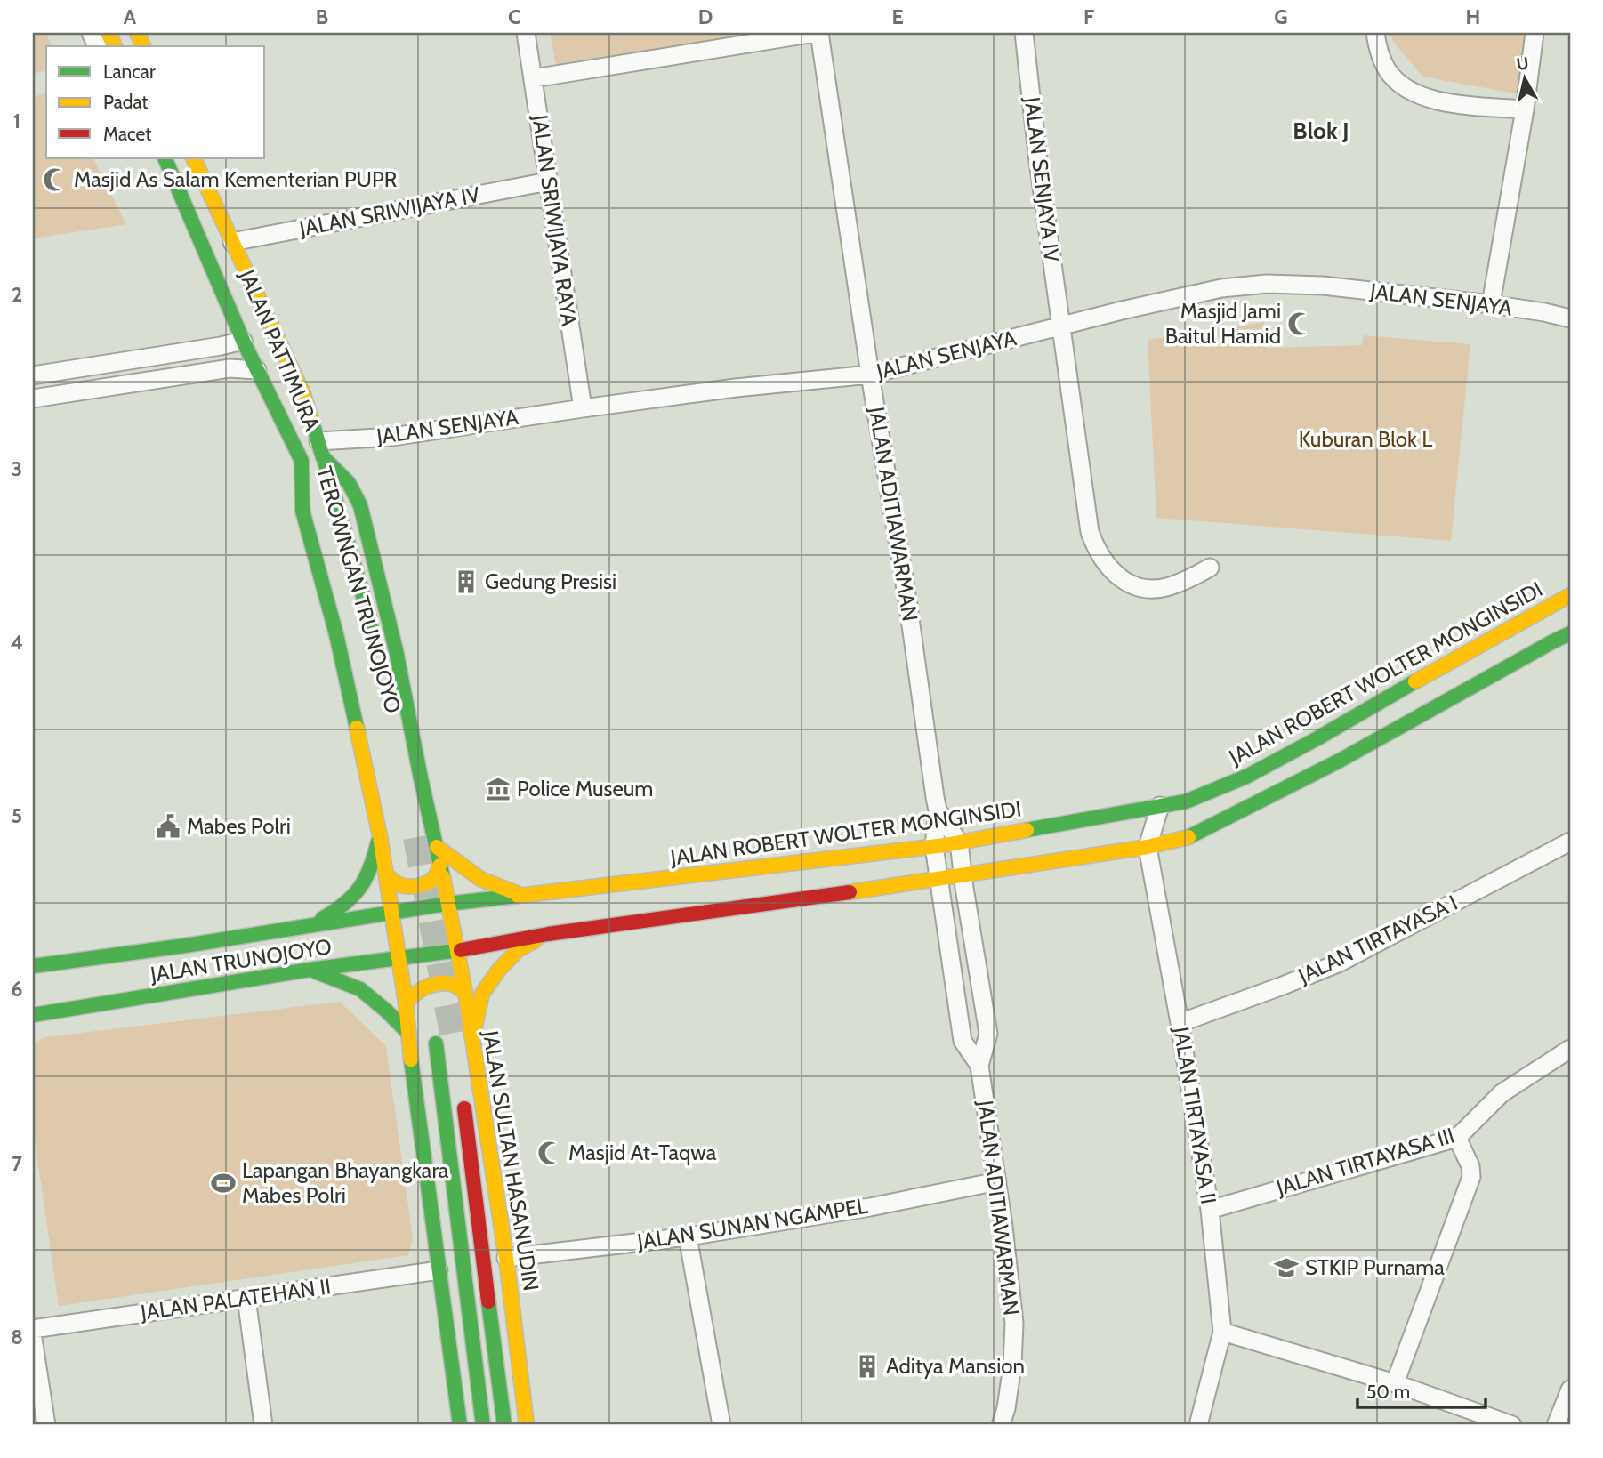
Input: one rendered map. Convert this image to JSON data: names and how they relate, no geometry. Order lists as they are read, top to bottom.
{
  "streets": {
    "main road": [
      "JALAN PATTIMURA",
      "TEROWNGAN TRUNOJOYO",
      "JALAN ROBERT WOLTER MONGINSIDI",
      "JALAN TRUNOJOYO",
      "JALAN SULTAN HASANUDIN"
    ],
    "street": [
      "JALAN SENJAYA IV",
      "JALAN SRIWIJAYA IV",
      "JALAN SRIWIJAYA RAYA",
      "JALAN SENJAYA",
      "JALAN ADITIAWARMAN",
      "JALAN TIRTAYASA I",
      "JALAN TIRTAYASA II",
      "JALAN TIRTAYASA III",
      "JALAN SUNAN NGAMPEL",
      "JALAN PALATEHAN II"
    ]
  },
  "crossings": [
    ["JALAN SENJAYA IV", "JALAN SENJAYA"],
    ["JALAN SRIWIJAYA IV", "JALAN SRIWIJAYA RAYA"],
    ["JALAN SRIWIJAYA IV", "JALAN PATTIMURA"],
    ["JALAN SRIWIJAYA RAYA", "JALAN SENJAYA"],
    ["JALAN SENJAYA", "JALAN PATTIMURA"],
    ["JALAN SENJAYA", "JALAN ADITIAWARMAN"],
    ["JALAN SENJAYA", "TEROWNGAN TRUNOJOYO"],
    ["JALAN PATTIMURA", "TEROWNGAN TRUNOJOYO"],
    ["JALAN PATTIMURA", "JALAN ROBERT WOLTER MONGINSIDI"],
    ["JALAN PATTIMURA", "JALAN TRUNOJOYO"],
    ["JALAN PATTIMURA", "JALAN SULTAN HASANUDIN"],
    ["JALAN ADITIAWARMAN", "JALAN ROBERT WOLTER MONGINSIDI"],
    ["JALAN ADITIAWARMAN", "JALAN SUNAN NGAMPEL"],
    ["JALAN ROBERT WOLTER MONGINSIDI", "JALAN TRUNOJOYO"],
    ["JALAN ROBERT WOLTER MONGINSIDI", "JALAN TIRTAYASA II"],
    ["JALAN ROBERT WOLTER MONGINSIDI", "JALAN SULTAN HASANUDIN"],
    ["JALAN TIRTAYASA I", "JALAN TIRTAYASA II"],
    ["JALAN TRUNOJOYO", "JALAN SULTAN HASANUDIN"],
    ["JALAN TIRTAYASA II", "JALAN TIRTAYASA III"],
    ["JALAN SULTAN HASANUDIN", "JALAN SUNAN NGAMPEL"]
  ],
  "districts": ["Blok J"],
  "parks": ["Kuburan Blok L"],
  "places": {
    "mosque": ["Masjid As Salam Kementerian PUPR", "Masjid Jami Baitul Hamid", "Masjid At-Taqwa"],
    "building": ["Gedung Presisi", "Aditya Mansion"],
    "museum": ["Police Museum"],
    "public building": ["Mabes Polri"],
    "sports": ["Lapangan Bhayangkara Mabes Polri"],
    "school or university": ["STKIP Purnama"]
  },
  "legend": ["Lancar", "Padat", "Macet"],
  "scale_bar": "50 m",
  "north": "top",
  "grid": {
    "columns": [
      "A",
      "B",
      "C",
      "D",
      "E",
      "F",
      "G",
      "H"
    ],
    "rows": [
      "1",
      "2",
      "3",
      "4",
      "5",
      "6",
      "7",
      "8"
    ]
  }
}
